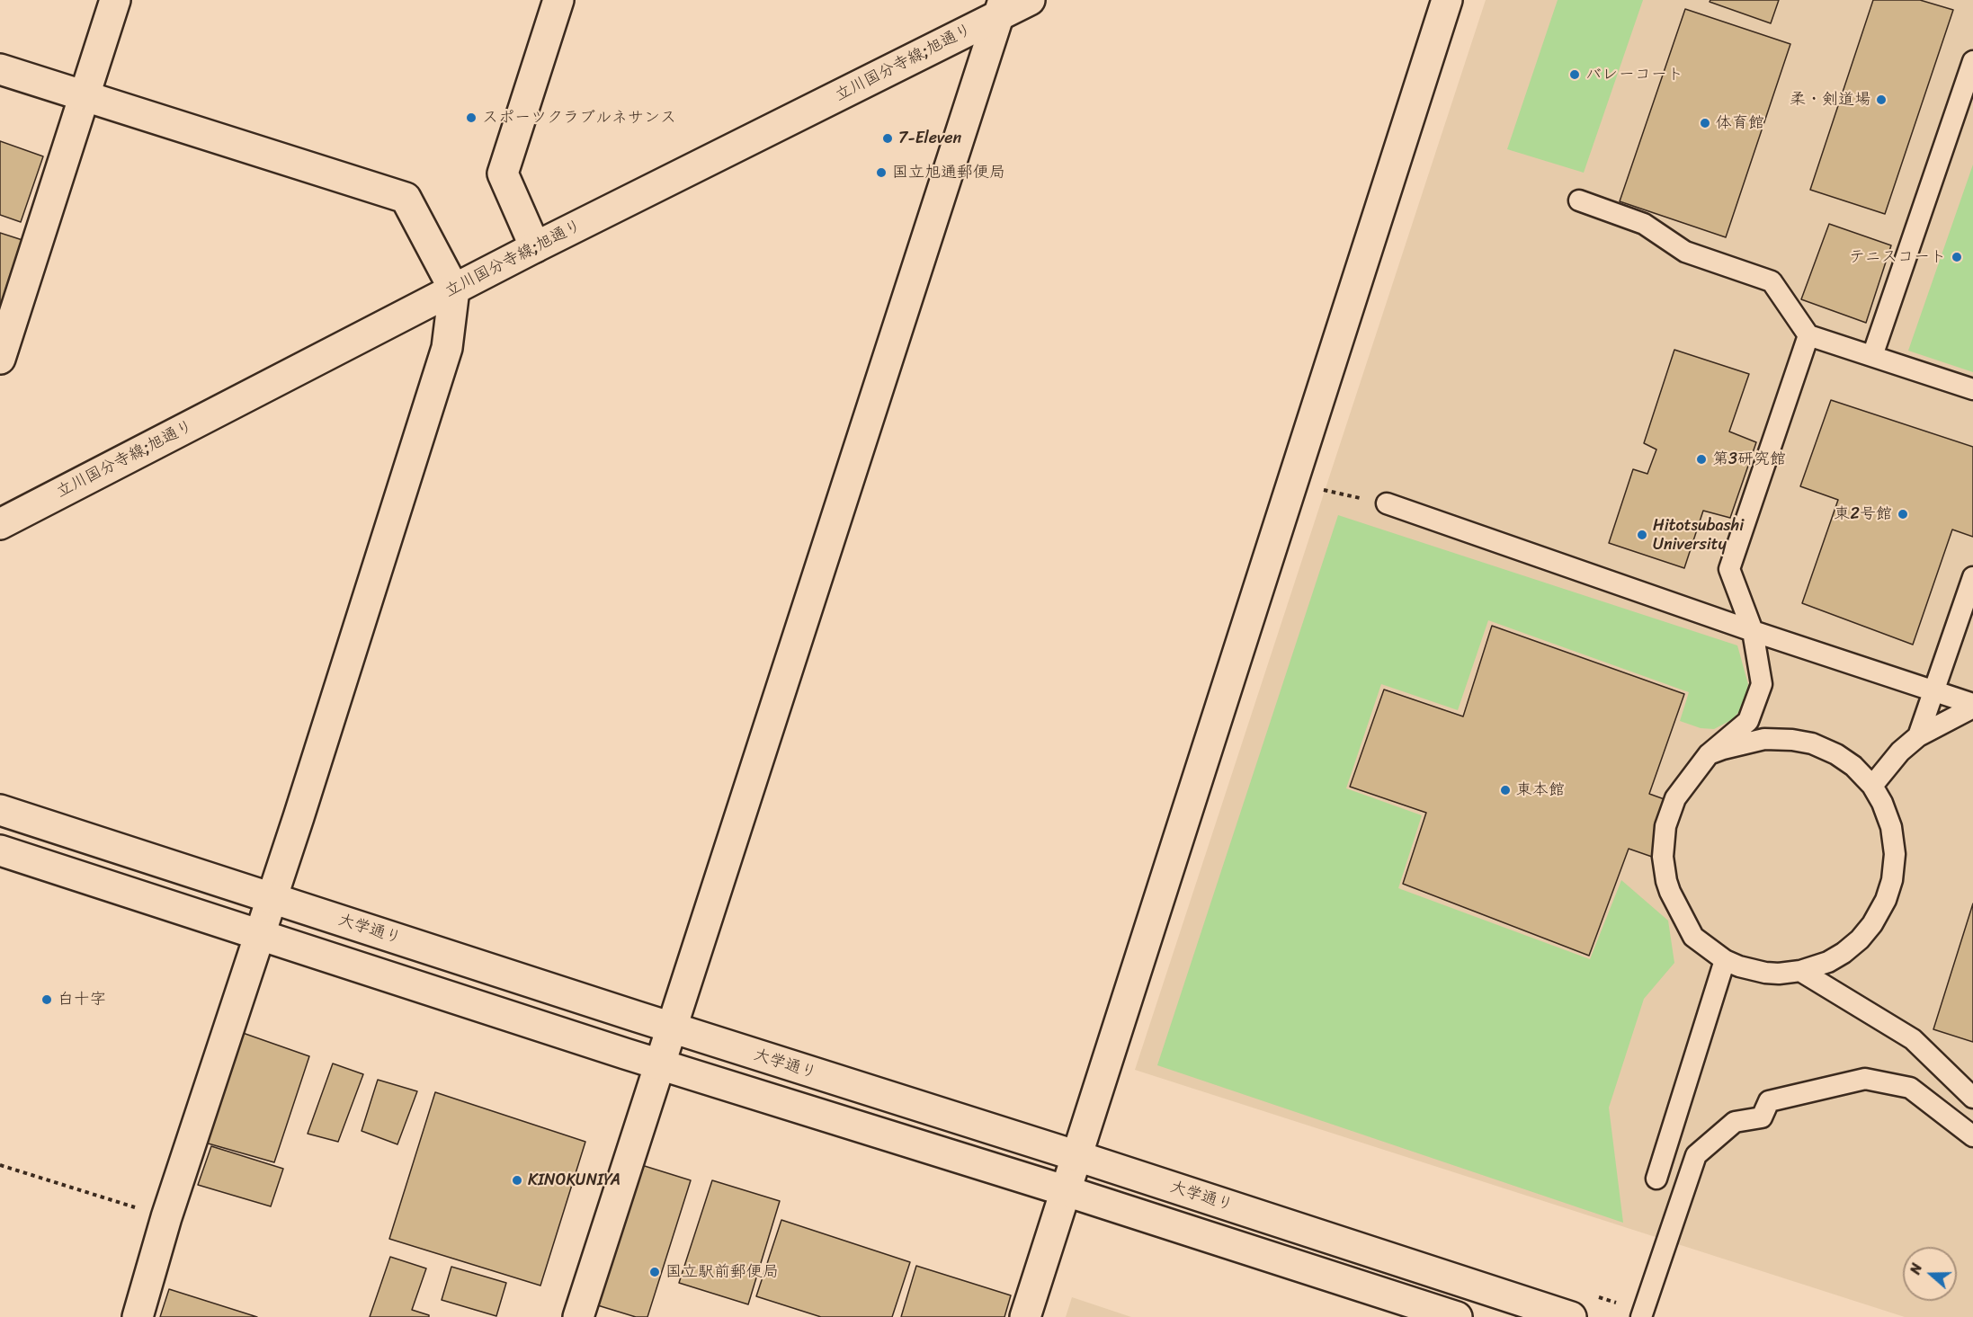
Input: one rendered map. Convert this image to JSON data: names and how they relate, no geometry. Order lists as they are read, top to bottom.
{
  "streets": {
    "street": ["立川国分寺線;旭通り", "大学通り"]
  },
  "places": [
    "バレーコート",
    "柔・剣道場",
    "スポーツクラブルネサンス",
    "体育館",
    "7-Eleven",
    "国立旭通郵便局",
    "テニスコート",
    "第3研究館",
    "東2号館",
    "Hitotsubashi University",
    "東本館",
    "白十字",
    "KINOKUNIYA",
    "国立駅前郵便局"
  ],
  "north": "left"
}
